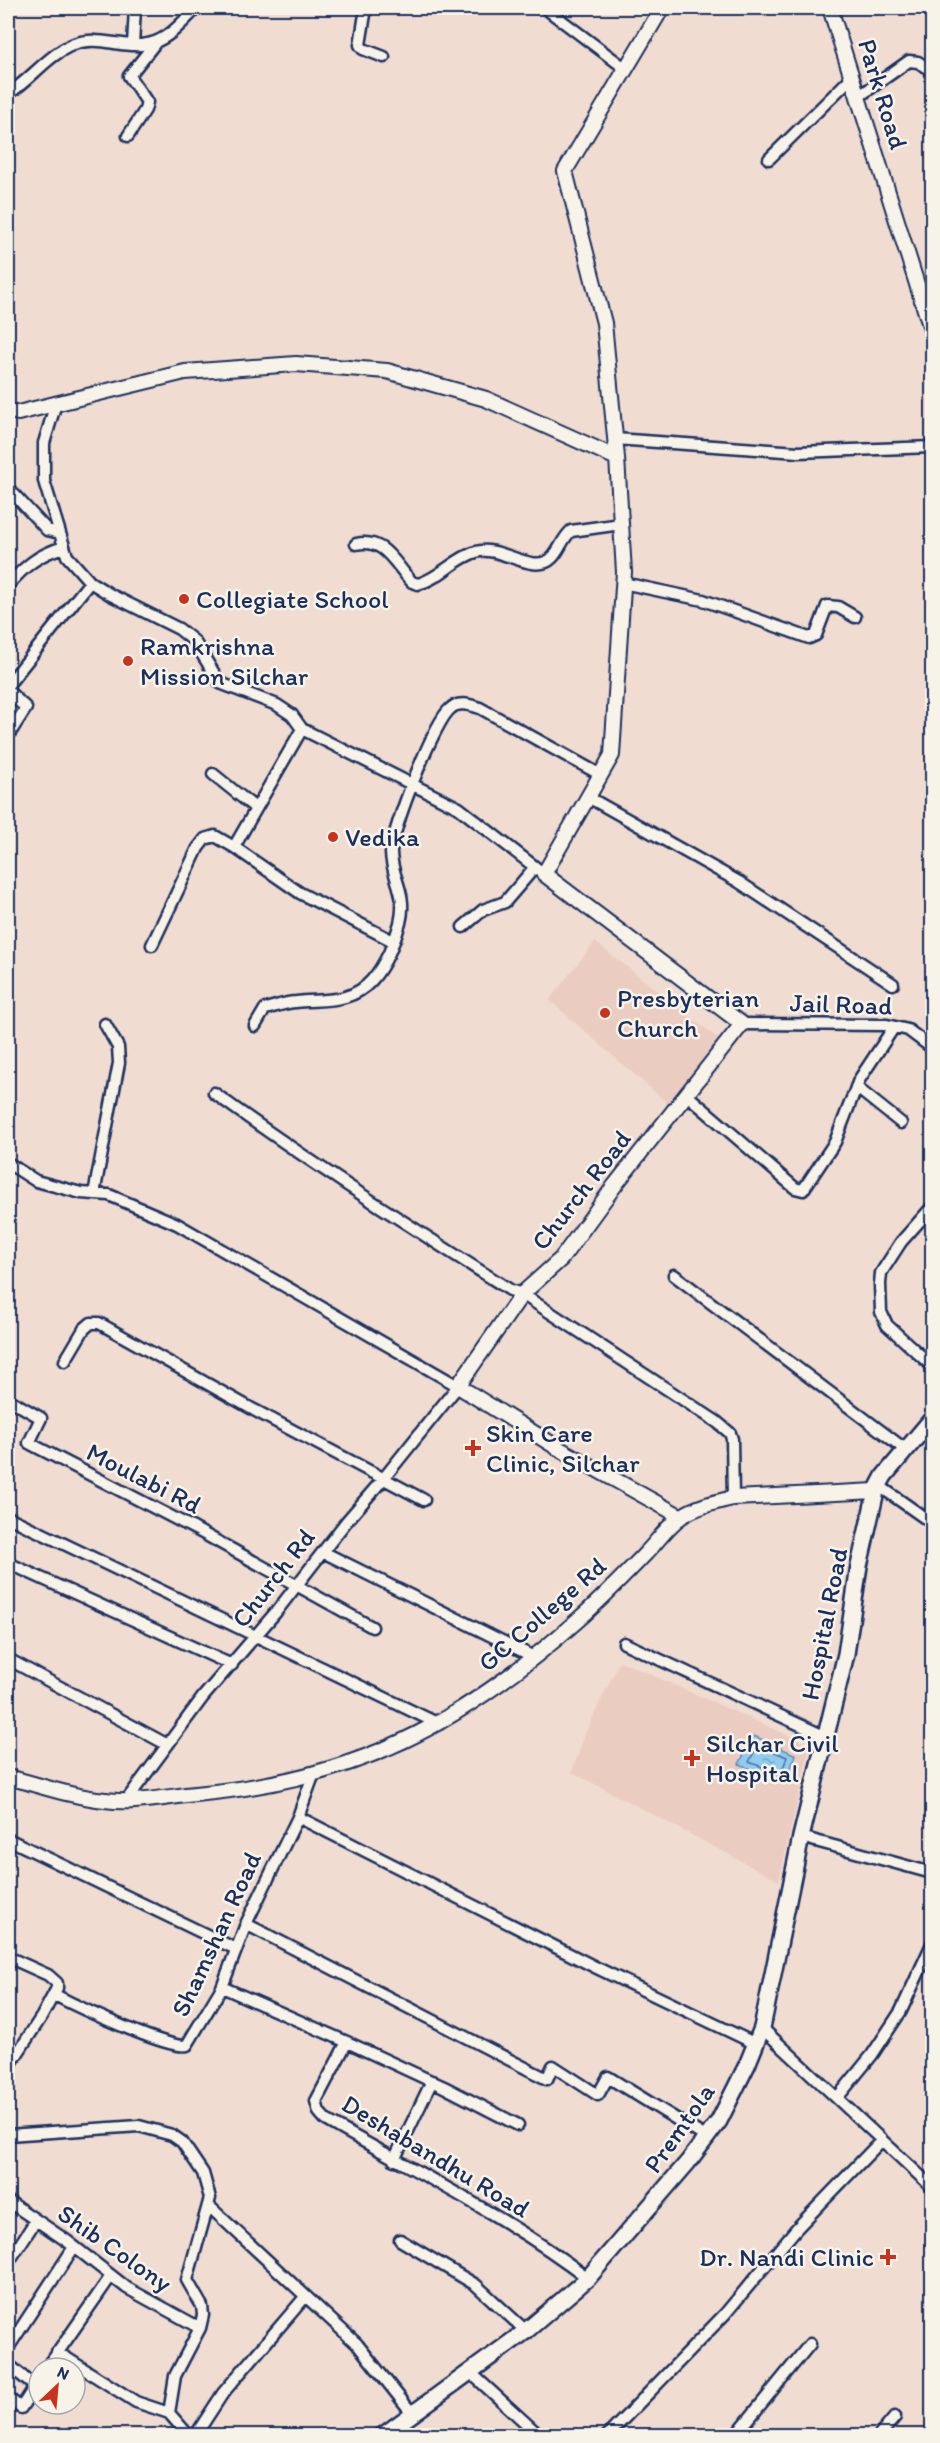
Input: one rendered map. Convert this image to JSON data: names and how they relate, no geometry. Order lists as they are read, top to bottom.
{
  "streets": {
    "highway": ["Hospital Road", "Premtola"],
    "main road": ["Park Road", "Church Road", "GC College Rd"],
    "street": [
      "Jail Road",
      "Moulabi Rd",
      "Church Rd",
      "Shamshan Road",
      "Deshabandhu Road",
      "Shib Colony"
    ]
  },
  "crossings": [
    ["Jail Road", "Church Road"],
    ["Church Road", "Church Rd"],
    ["Moulabi Rd", "Church Rd"],
    ["Church Rd", "GC College Rd"],
    ["GC College Rd", "Hospital Road"],
    ["GC College Rd", "Shamshan Road"],
    ["Hospital Road", "Premtola"],
    ["Premtola", "Deshabandhu Road"]
  ],
  "places": {
    "other": [
      "Collegiate School",
      "Ramkrishna Mission Silchar",
      "Vedika",
      "Presbyterian Church"
    ],
    "health": ["Skin Care Clinic, Silchar", "Silchar Civil Hospital", "Dr. Nandi Clinic"]
  },
  "north": "top right"
}
